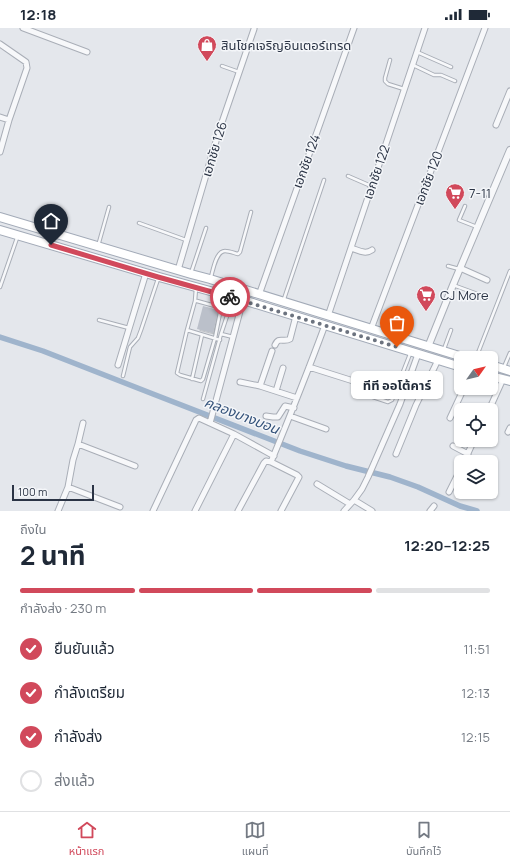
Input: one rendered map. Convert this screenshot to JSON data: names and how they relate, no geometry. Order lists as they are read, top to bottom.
{
  "streets": {
    "street": [
      "เอกชัย 126",
      "เอกชัย 124",
      "เอกชัย 122",
      "เอกชัย 120"
    ]
  },
  "water": ["คลองบางบอน"],
  "places": {
    "shop": ["สินโชคเจริญอินเตอร์เทรด"],
    "supermarket": ["7-11", "CJ More"],
    "other": ["ทีที ออโต้คาร์"]
  },
  "scale_bar": "100 m",
  "north": "top right",
  "page": {
    "status": "12:18",
    "bubble": "ทีที ออโต้คาร์",
    "scale": "100 m",
    "heading": ["2 นาที", "ถึงใน", "12:20–12:25"],
    "bar": "กำลังส่ง · 230 m",
    "list": [
      ["ยืนยันแล้ว", "11:51"],
      ["กำลังเตรียม", "12:13"],
      ["กำลังส่ง", "12:15"],
      "ส่งแล้ว"
    ],
    "tabs": ["หน้าแรก", "แผนที่", "บันทึกไว้"]
  }
}
